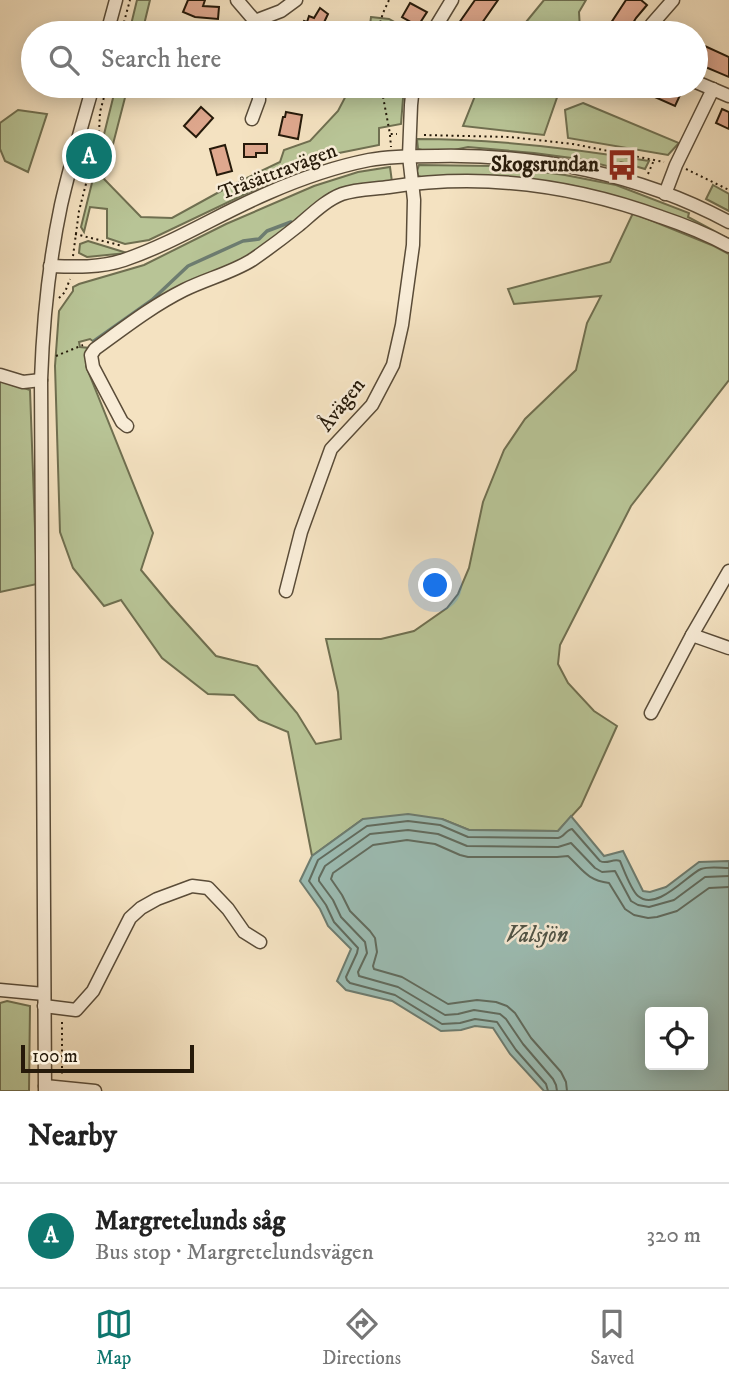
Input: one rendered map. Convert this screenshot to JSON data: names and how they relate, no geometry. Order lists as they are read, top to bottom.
{
  "streets": {
    "street": ["Tråsättravägen", "Åvägen"]
  },
  "crossings": [
    ["Tråsättravägen", "Åvägen"]
  ],
  "water": ["Valsjön"],
  "places": {
    "bus stop": ["Skogsrundan"]
  },
  "scale_bar": "100 m",
  "page": {
    "search": "Search here",
    "pins": "A",
    "scale": "100 m",
    "heading": "Nearby",
    "list": [
      {
        "mark": "A",
        "name": "Margretelunds såg",
        "note": "Bus stop · Margretelundsvägen",
        "value": "320 m"
      }
    ],
    "nav": ["Map", "Directions", "Saved"]
  }
}
